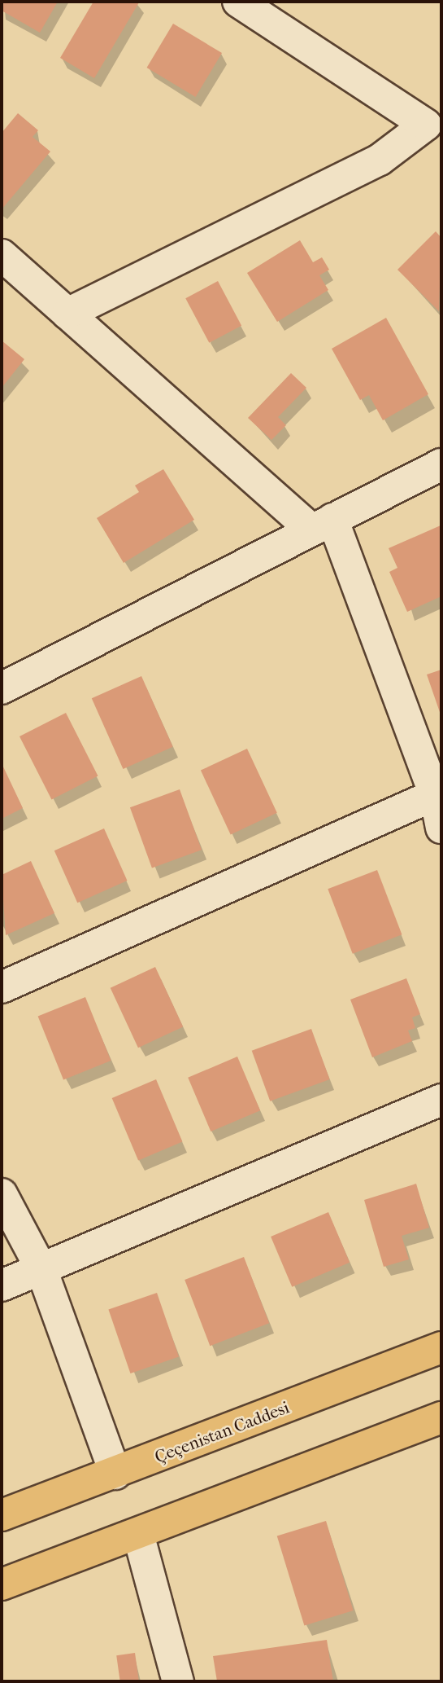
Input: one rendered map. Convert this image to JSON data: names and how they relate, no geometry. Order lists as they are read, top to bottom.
{
  "streets": {
    "main road": ["Çeçenistan Caddesi"]
  }
}
